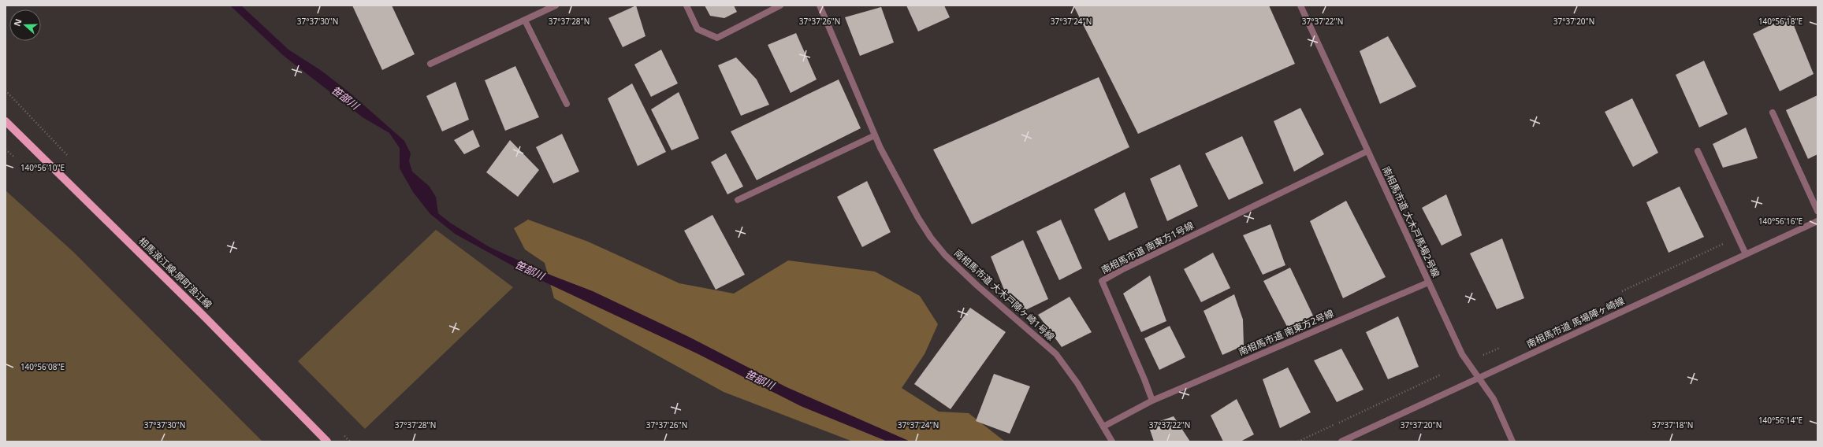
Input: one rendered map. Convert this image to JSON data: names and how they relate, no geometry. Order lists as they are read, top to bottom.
{
  "streets": {
    "main road": ["相馬浪江線;原町浪江線"],
    "street": [
      "南相馬市道 大木戸馬場2号線",
      "南相馬市道 南東方1号線",
      "南相馬市道 大木戸陣ヶ崎1号線",
      "南相馬市道 馬場陣ヶ崎線",
      "南相馬市道 南東方2号線"
    ]
  },
  "crossings": [
    ["南相馬市道 大木戸馬場2号線", "南相馬市道 南東方1号線"],
    ["南相馬市道 大木戸馬場2号線", "南相馬市道 馬場陣ヶ崎線"],
    ["南相馬市道 大木戸馬場2号線", "南相馬市道 南東方2号線"],
    ["南相馬市道 南東方1号線", "南相馬市道 南東方2号線"]
  ],
  "water": ["笹部川"],
  "north": "left",
  "coordinates": [
    "37°37'30\"N",
    "37°37'28\"N",
    "37°37'26\"N",
    "37°37'24\"N",
    "37°37'22\"N",
    "37°37'20\"N",
    "140°56'18\"E",
    "140°56'10\"E",
    "140°56'16\"E",
    "140°56'08\"E",
    "140°56'14\"E",
    "37°37'18\"N"
  ]
}
